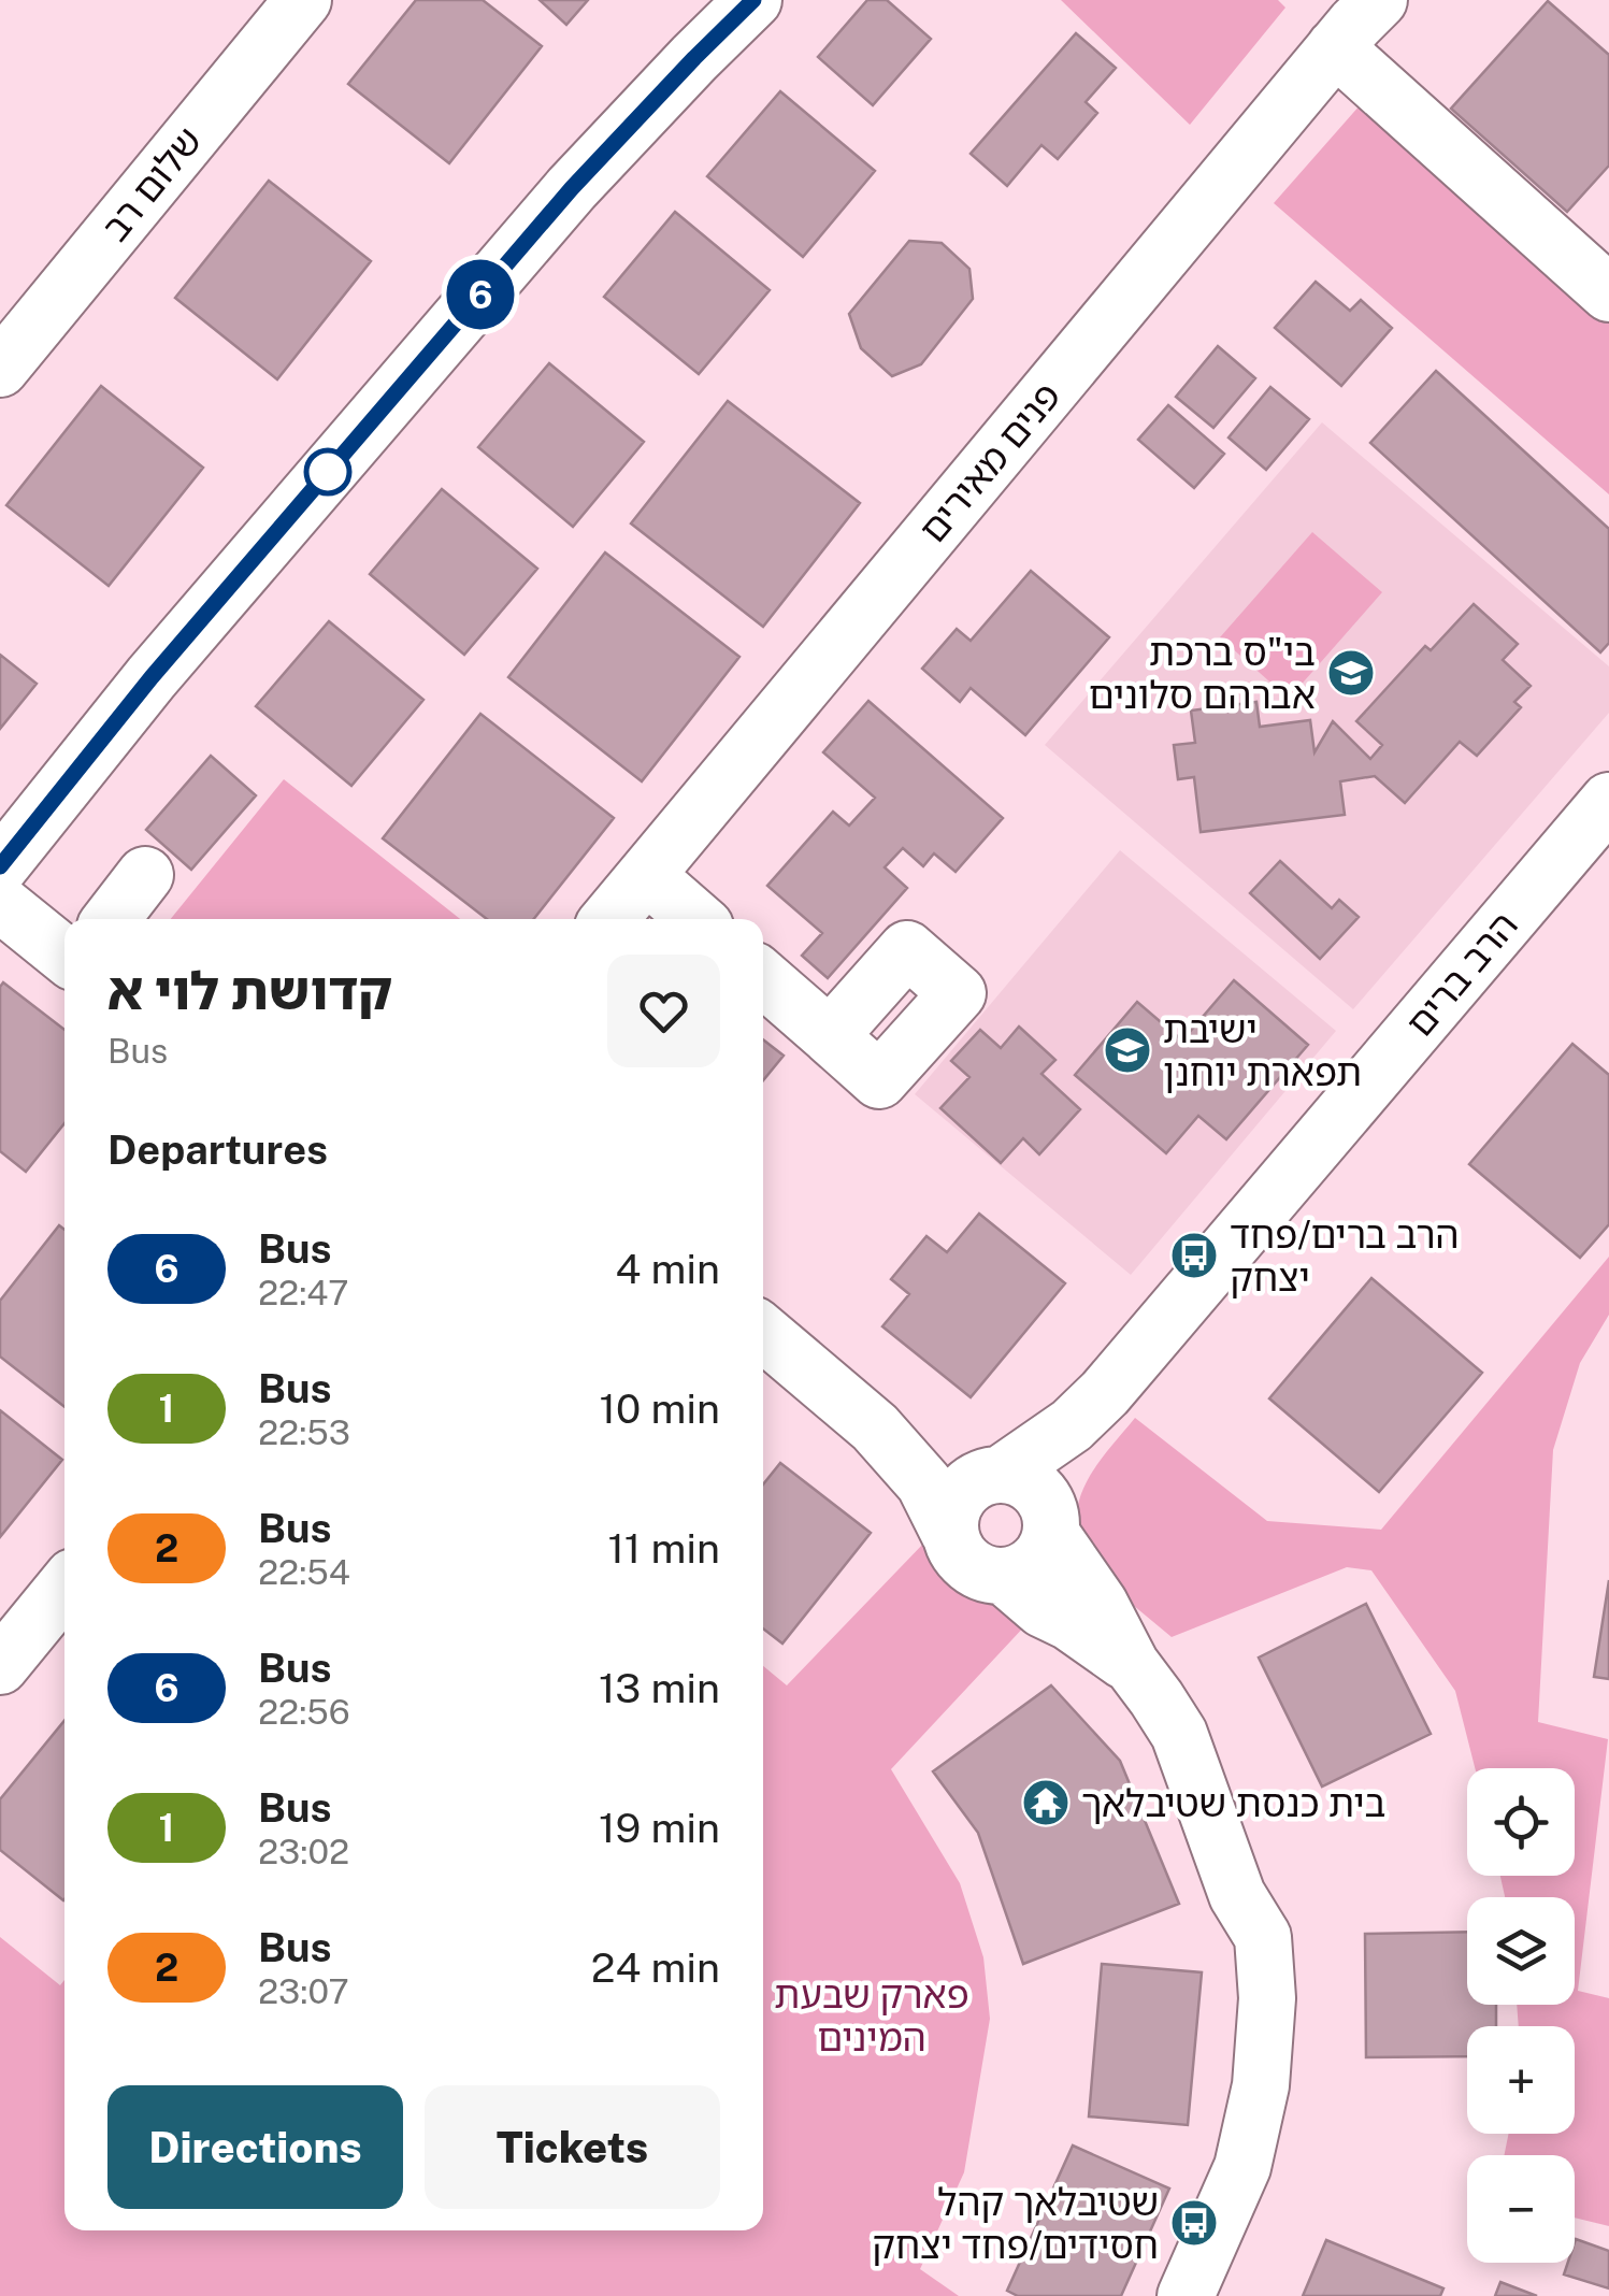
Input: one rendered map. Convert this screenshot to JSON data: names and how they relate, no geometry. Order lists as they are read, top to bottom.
{
  "streets": {
    "street": ["שלום רב", "פנים מאירים", "הרב ברים"]
  },
  "parks": ["פארק שבעת המינים"],
  "places": {
    "school or university": ["בי\"ס ברכת אברהם סלונים", "ישיבת תפארת יוחנן"],
    "bus stop": ["הרב ברים/פחד יצחק", "שטיבלאך קהל חסידים/פחד יצחק"],
    "temple": ["בית כנסת שטיבלאך"]
  },
  "lines": ["bus line 6"],
  "page": {
    "on_map": "6",
    "heading": [
      ["קדושת לוי א", "Bus"],
      "Departures"
    ],
    "list": [
      {
        "mark": "6",
        "name": "Bus",
        "note": "22:47",
        "value": "4 min"
      },
      {
        "mark": "1",
        "name": "Bus",
        "note": "22:53",
        "value": "10 min"
      },
      {
        "mark": "2",
        "name": "Bus",
        "note": "22:54",
        "value": "11 min"
      },
      {
        "mark": "6",
        "name": "Bus",
        "note": "22:56",
        "value": "13 min"
      },
      {
        "mark": "1",
        "name": "Bus",
        "note": "23:02",
        "value": "19 min"
      },
      {
        "mark": "2",
        "name": "Bus",
        "note": "23:07",
        "value": "24 min"
      }
    ],
    "map_buttons": ["+", "−"],
    "buttons": ["Directions", "Tickets"]
  }
}
